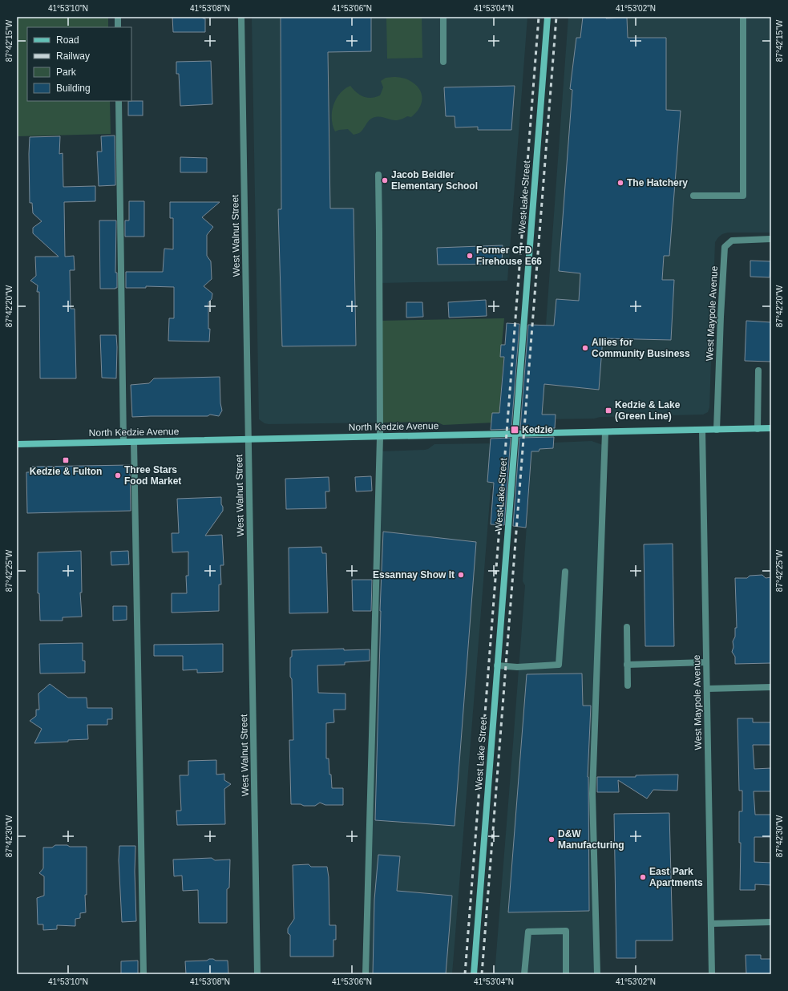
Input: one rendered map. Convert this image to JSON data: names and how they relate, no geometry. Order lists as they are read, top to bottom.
{
  "streets": {
    "main road": ["West Lake Street", "North Kedzie Avenue"],
    "street": ["West Walnut Street", "West Maypole Avenue"]
  },
  "crossings": [
    ["West Lake Street", "North Kedzie Avenue"],
    ["West Walnut Street", "North Kedzie Avenue"],
    ["West Maypole Avenue", "North Kedzie Avenue"]
  ],
  "places": {
    "other": [
      "Jacob Beidler Elementary School",
      "The Hatchery",
      "Former CFD Firehouse E66",
      "Allies for Community Business",
      "Three Stars Food Market",
      "Essannay Show It",
      "D&W Manufacturing",
      "East Park Apartments"
    ],
    "transit": ["Kedzie & Lake (Green Line)", "Kedzie", "Kedzie & Fulton"]
  },
  "legend": [
    "Road",
    "Railway",
    "Park",
    "Building"
  ],
  "coordinates": [
    "41°53'10\"N",
    "41°53'08\"N",
    "41°53'06\"N",
    "41°53'04\"N",
    "41°53'02\"N",
    "87°42'15\"W",
    "87°42'20\"W",
    "87°42'25\"W",
    "87°42'30\"W"
  ]
}
